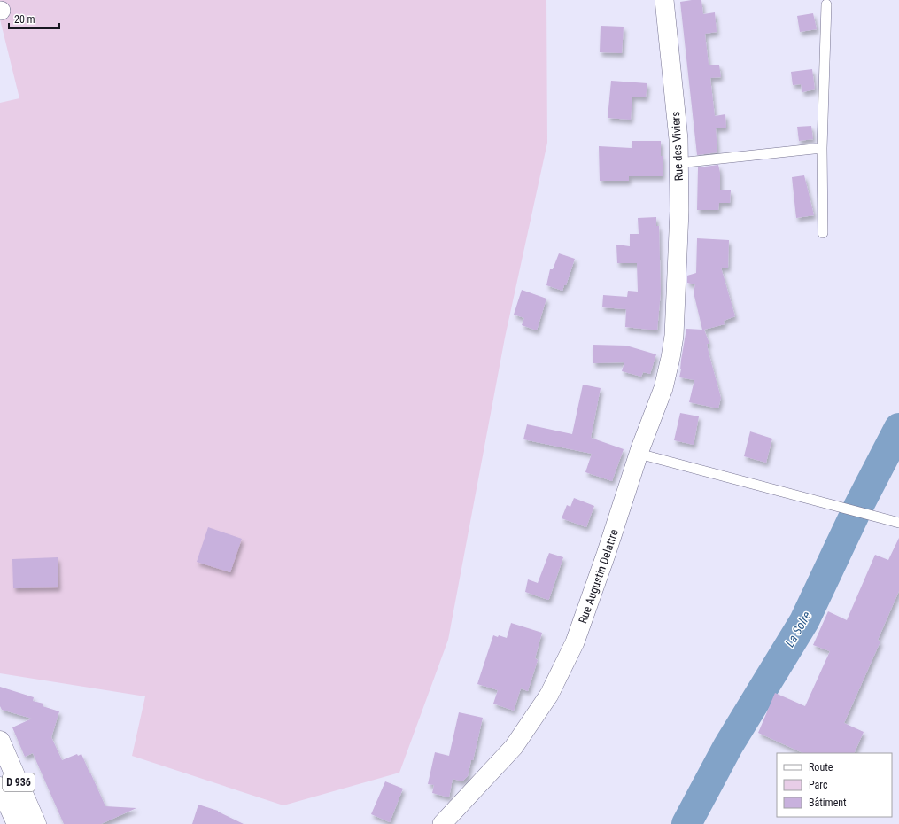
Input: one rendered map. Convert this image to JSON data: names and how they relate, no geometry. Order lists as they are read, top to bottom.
{
  "streets": {
    "main road": ["D 936"],
    "street": ["Rue des Viviers", "Rue Augustin Delattre"]
  },
  "crossings": [
    ["Rue des Viviers", "Rue Augustin Delattre"]
  ],
  "water": ["La Solre"],
  "legend": ["Route", "Parc", "Bâtiment"],
  "scale_bar": "20 m"
}
